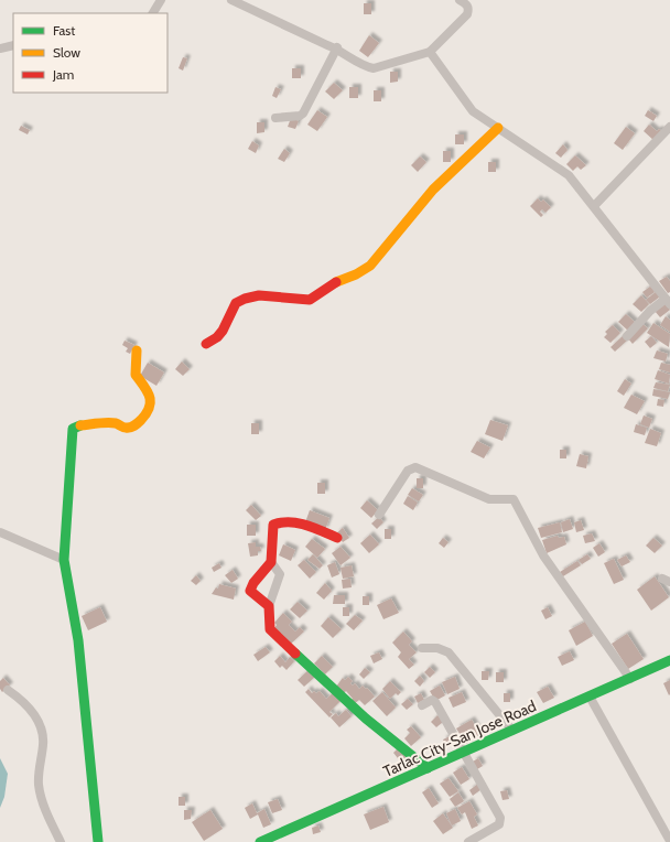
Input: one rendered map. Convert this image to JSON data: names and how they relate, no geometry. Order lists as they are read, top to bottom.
{
  "streets": {
    "street": ["Tarlac City-San Jose Road"]
  },
  "legend": ["Fast", "Slow", "Jam"]
}
